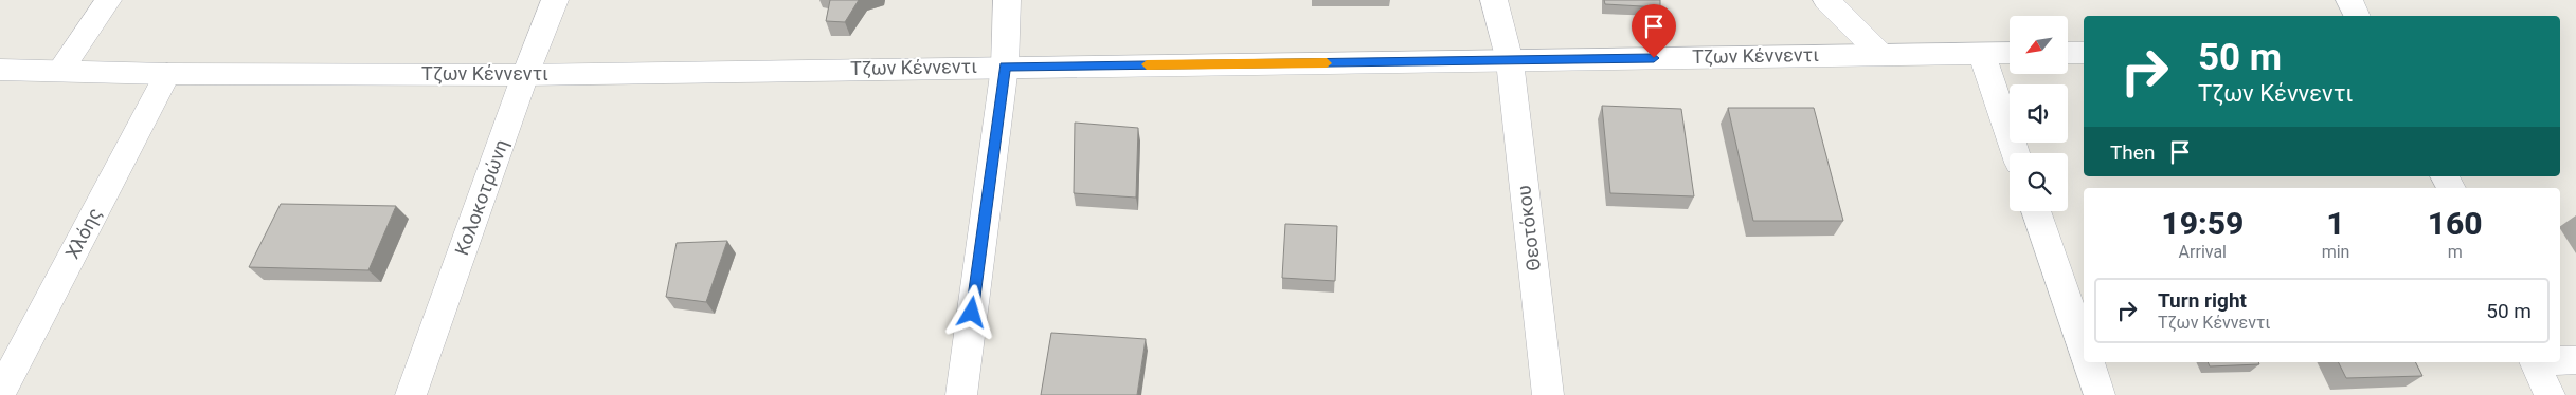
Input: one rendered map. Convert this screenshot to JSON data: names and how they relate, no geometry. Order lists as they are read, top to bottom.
{
  "streets": {
    "street": [
      "Τζων Κέννεντι",
      "Κολοκοτρώνη",
      "Θεοτόκου",
      "Χλόης"
    ]
  },
  "crossings": [
    ["Τζων Κέννεντι", "Κολοκοτρώνη"],
    ["Τζων Κέννεντι", "Θεοτόκου"],
    ["Τζων Κέννεντι", "Χλόης"]
  ],
  "north": "bottom left",
  "page": {
    "turn": ["50 m", "Τζων Κέννεντι"],
    "then": "Then",
    "eta": [
      "19:59",
      "Arrival",
      "1",
      "min",
      "160",
      "m"
    ],
    "list": [
      {
        "name": "Turn right",
        "note": "Τζων Κέννεντι",
        "value": "50 m"
      }
    ]
  }
}
